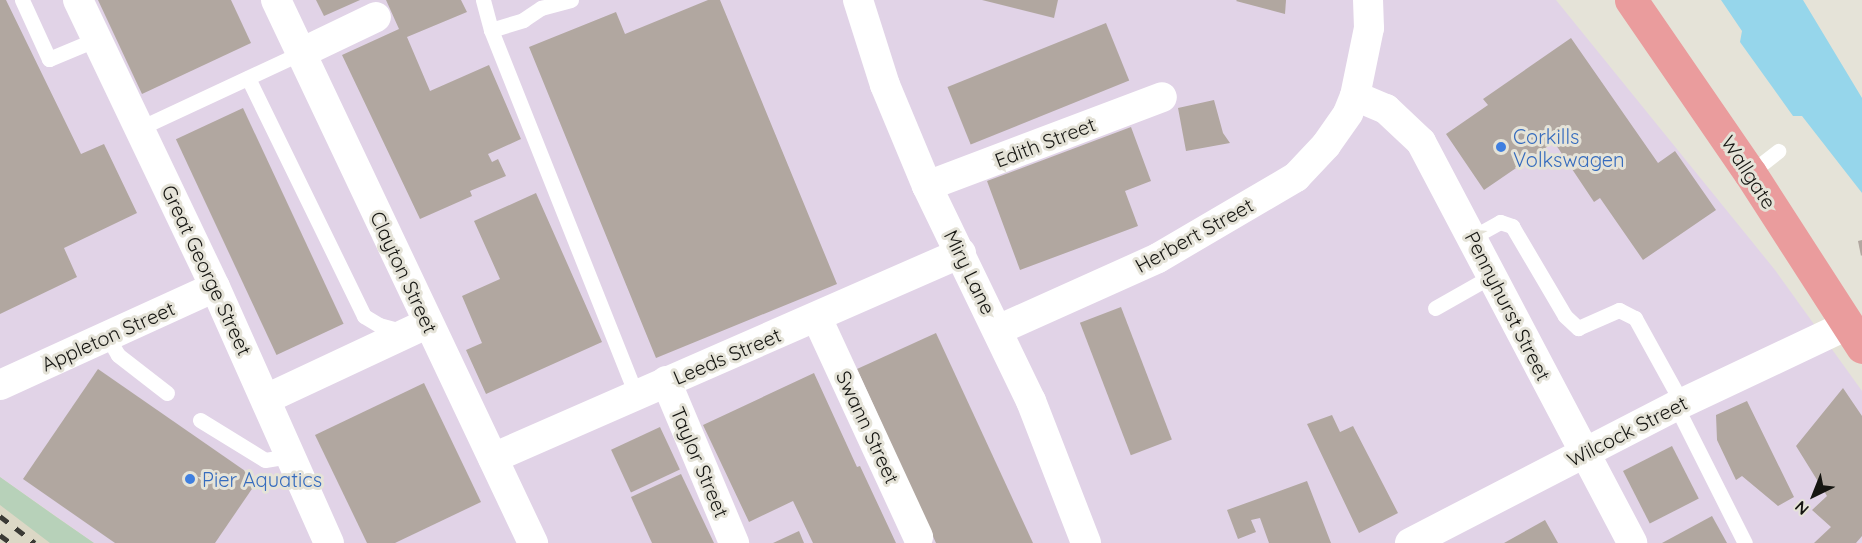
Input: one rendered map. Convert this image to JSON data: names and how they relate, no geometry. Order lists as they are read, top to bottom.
{
  "streets": {
    "highway": ["Wallgate"],
    "street": [
      "Edith Street",
      "Herbert Street",
      "Great George Street",
      "Clayton Street",
      "Miry Lane",
      "Pennyhurst Street",
      "Appleton Street",
      "Leeds Street",
      "Swann Street",
      "Wilcock Street",
      "Taylor Street"
    ]
  },
  "crossings": [
    ["Edith Street", "Miry Lane"],
    ["Wallgate", "Wilcock Street"],
    ["Herbert Street", "Miry Lane"],
    ["Herbert Street", "Pennyhurst Street"],
    ["Great George Street", "Appleton Street"],
    ["Clayton Street", "Leeds Street"],
    ["Miry Lane", "Leeds Street"],
    ["Pennyhurst Street", "Wilcock Street"],
    ["Leeds Street", "Swann Street"],
    ["Leeds Street", "Taylor Street"]
  ],
  "places": ["Corkills Volkswagen", "Pier Aquatics"],
  "north": "bottom left"
}
